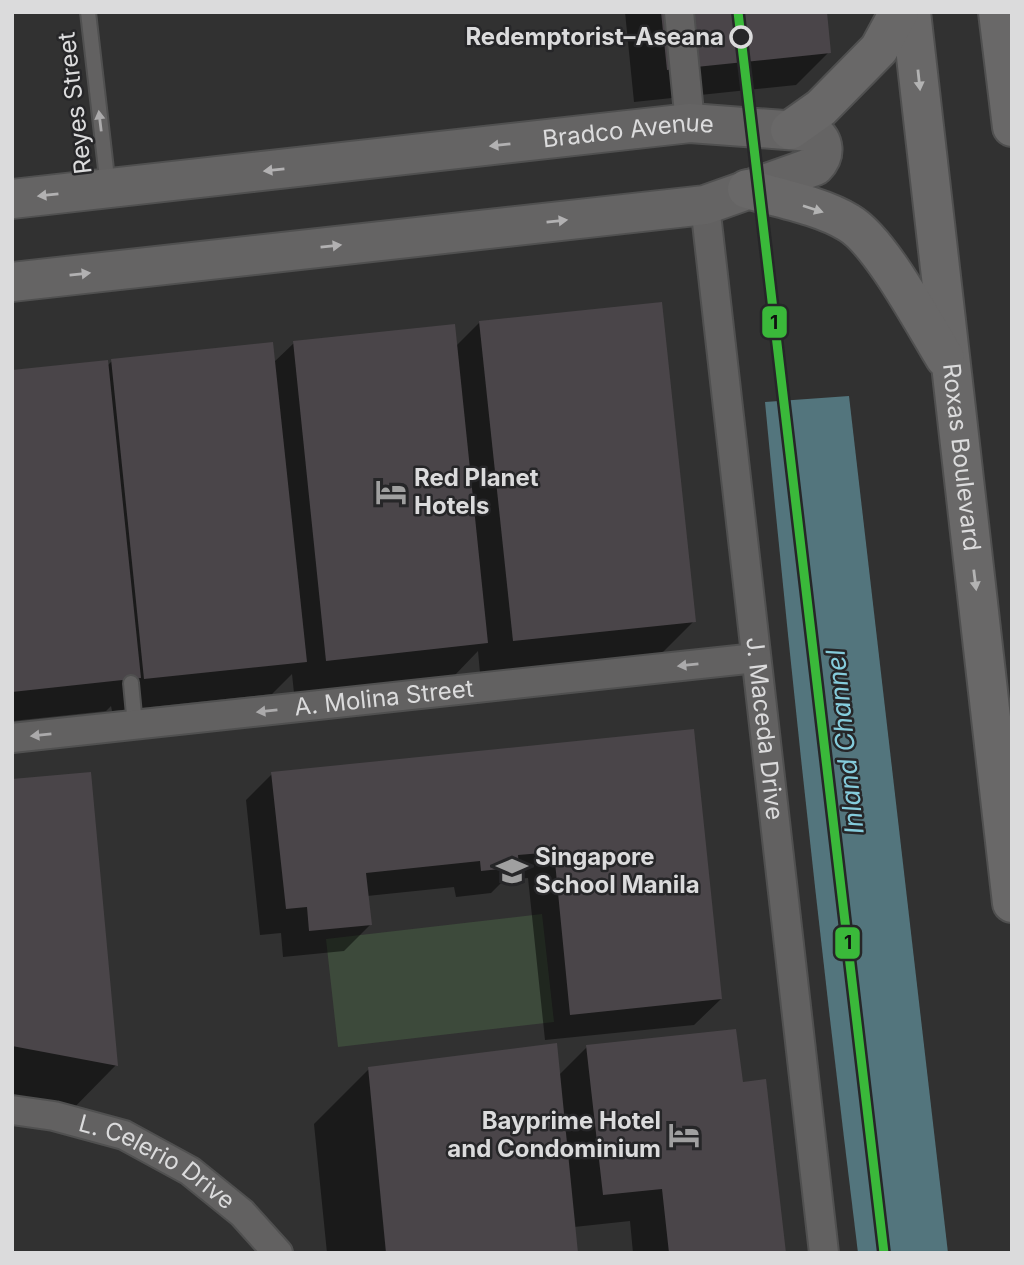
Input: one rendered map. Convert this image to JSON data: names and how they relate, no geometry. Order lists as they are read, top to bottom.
{
  "streets": {
    "highway": ["Roxas Boulevard"],
    "street": [
      "Bradco Avenue",
      "A. Molina Street",
      "J. Maceda Drive",
      "L. Celerio Drive"
    ],
    "lane": ["Reyes Street"]
  },
  "crossings": [
    ["Reyes Street", "Bradco Avenue"],
    ["Bradco Avenue", "J. Maceda Drive"],
    ["A. Molina Street", "J. Maceda Drive"]
  ],
  "one_way": ["Reyes Street", "Roxas Boulevard", "A. Molina Street"],
  "water": ["Inland Channel"],
  "places": {
    "other": ["Redemptorist–Aseana"],
    "hotel": ["Red Planet Hotels", "Bayprime Hotel and Condominium"],
    "school or university": ["Singapore School Manila"]
  },
  "lines": ["transit line 1"]
}
